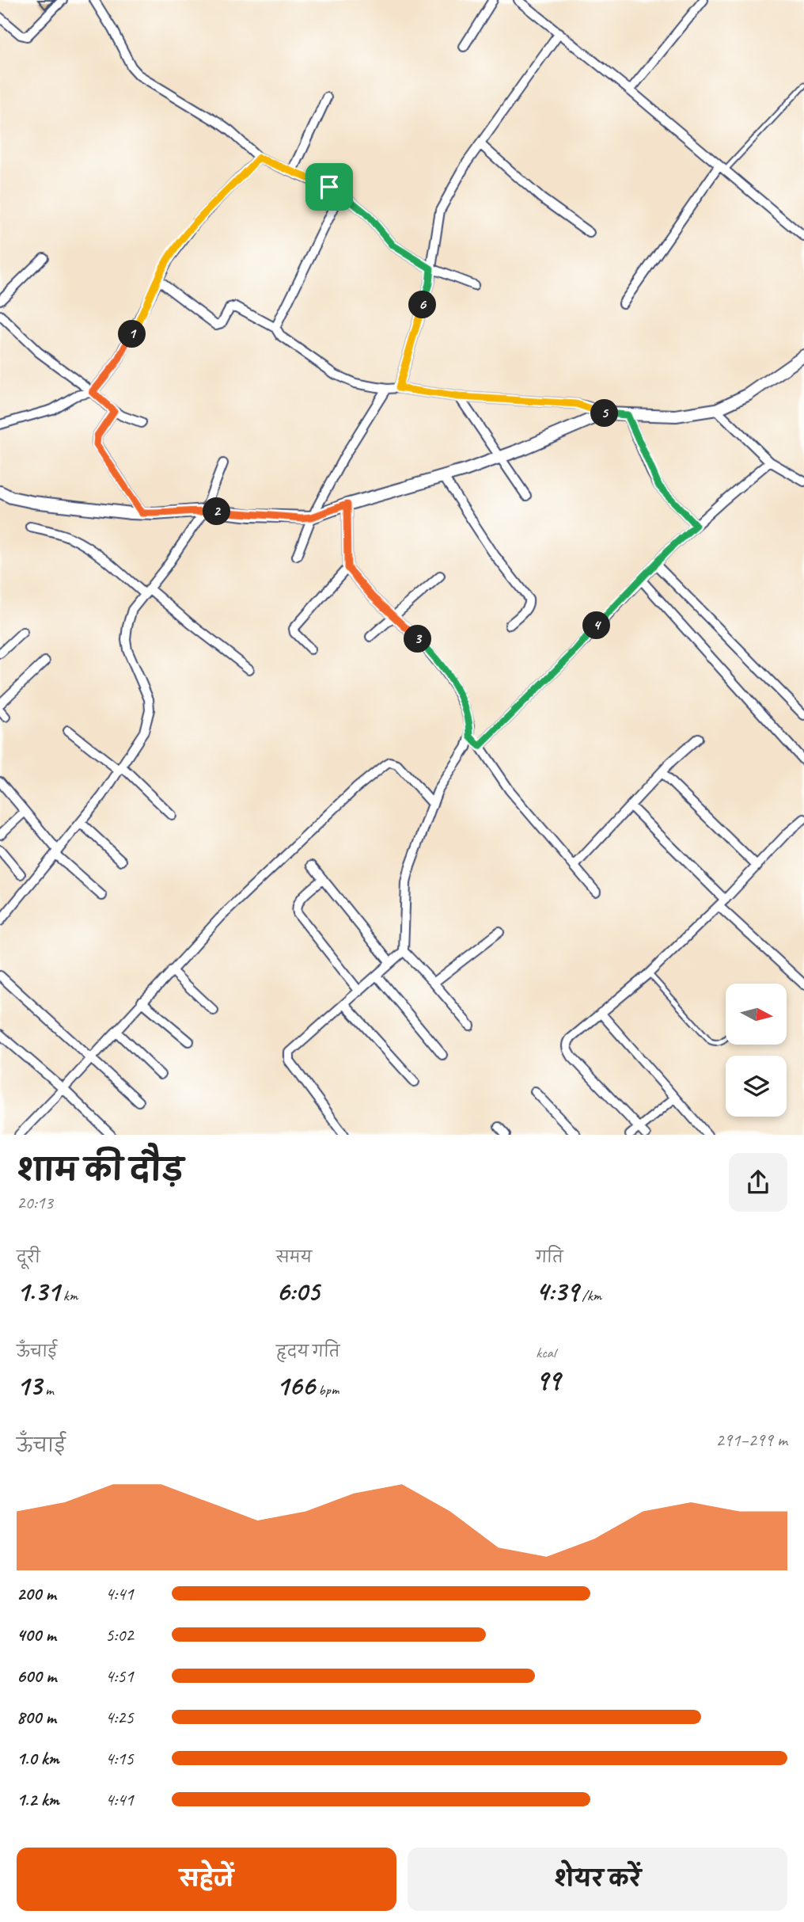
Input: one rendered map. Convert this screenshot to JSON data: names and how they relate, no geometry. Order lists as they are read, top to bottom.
{
  "north": "right",
  "page": {
    "pins": [
      "6",
      "1",
      "5",
      "2",
      "4",
      "3"
    ],
    "heading": ["शाम की दौड़", "20:13"],
    "stats": [
      ["दूरी", "1.31 km"],
      ["समय", "6:05"],
      ["गति", "4:39 /km"],
      ["ऊँचाई", "13 m"],
      ["हृदय गति", "166 bpm"],
      ["kcal", "99"]
    ],
    "chart": ["ऊँचाई", "291–299 m"],
    "list": [
      {
        "name": "200 m",
        "note": "4:41"
      },
      {
        "name": "400 m",
        "note": "5:02"
      },
      {
        "name": "600 m",
        "note": "4:51"
      },
      {
        "name": "800 m",
        "note": "4:25"
      },
      {
        "name": "1.0 km",
        "note": "4:15"
      },
      {
        "name": "1.2 km",
        "note": "4:41"
      }
    ],
    "buttons": ["सहेजें", "शेयर करें"]
  }
}
